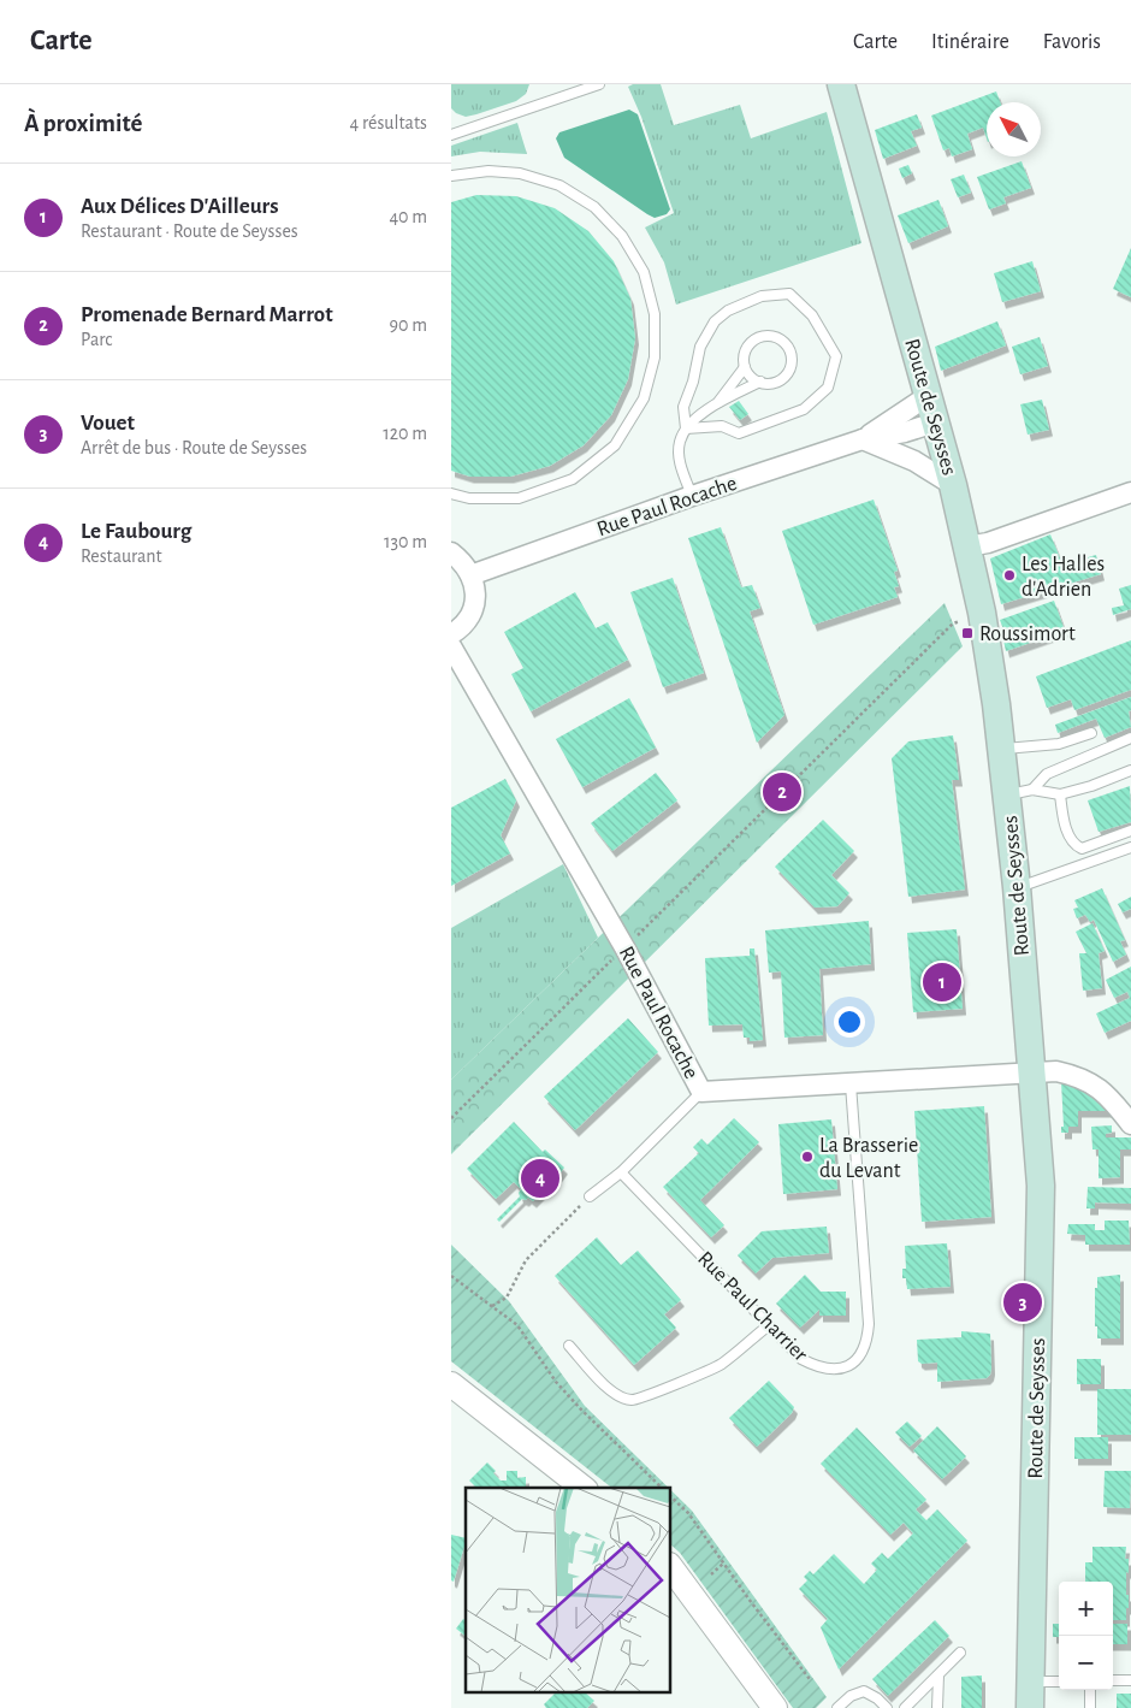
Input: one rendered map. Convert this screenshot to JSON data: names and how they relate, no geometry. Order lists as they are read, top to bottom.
{
  "streets": {
    "main road": ["Route de Seysses"],
    "street": ["Rue Paul Rocache"],
    "lane": ["Rue Paul Charrier"]
  },
  "crossings": [
    ["Route de Seysses", "Rue Paul Rocache"],
    ["Rue Paul Rocache", "Rue Paul Charrier"]
  ],
  "places": {
    "other": ["Les Halles d'Adrien", "La Brasserie du Levant"],
    "transit": ["Roussimort"]
  },
  "north": "top left",
  "page": {
    "header": "Carte",
    "nav": ["Carte", "Itinéraire", "Favoris"],
    "heading": ["À proximité", "4 résultats"],
    "list": [
      {
        "mark": "1",
        "name": "Aux Délices D'Ailleurs",
        "note": "Restaurant · Route de Seysses",
        "value": "40 m"
      },
      {
        "mark": "2",
        "name": "Promenade Bernard Marrot",
        "note": "Parc",
        "value": "90 m"
      },
      {
        "mark": "3",
        "name": "Vouet",
        "note": "Arrêt de bus · Route de Seysses",
        "value": "120 m"
      },
      {
        "mark": "4",
        "name": "Le Faubourg",
        "note": "Restaurant",
        "value": "130 m"
      }
    ],
    "pins": [
      "2",
      "1",
      "4",
      "3"
    ],
    "map_buttons": ["+", "−"]
  }
}
